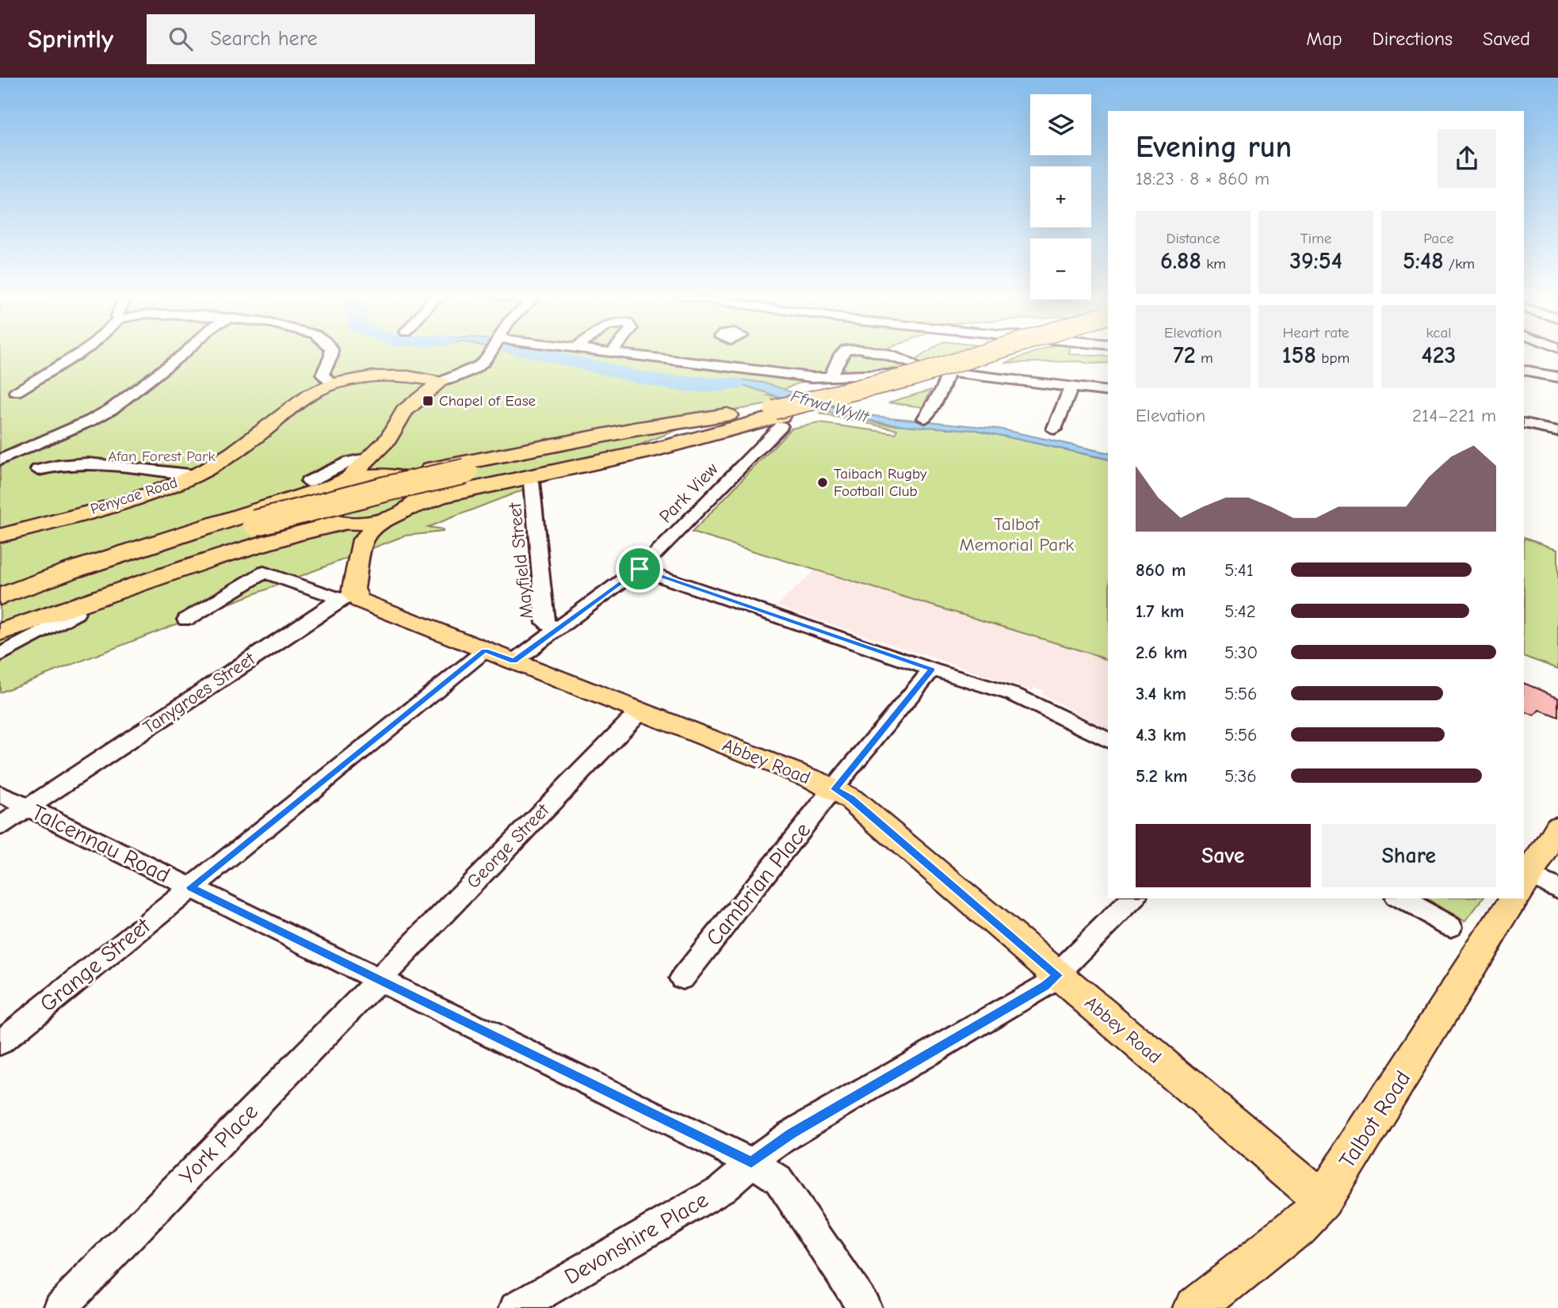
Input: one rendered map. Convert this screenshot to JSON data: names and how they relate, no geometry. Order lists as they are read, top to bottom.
{
  "streets": {
    "main road": ["Penycae Road", "Abbey Road", "Talbot Road"],
    "street": [
      "Park View",
      "Mayfield Street",
      "Tanygroes Street",
      "Talcennau Road",
      "George Street",
      "Cambrian Place",
      "Grange Street",
      "York Place",
      "Devonshire Place"
    ]
  },
  "crossings": [
    ["Park View", "Mayfield Street"],
    ["Park View", "Abbey Road"],
    ["Tanygroes Street", "Abbey Road"],
    ["Tanygroes Street", "Talcennau Road"],
    ["Abbey Road", "George Street"],
    ["Abbey Road", "Cambrian Place"],
    ["Abbey Road", "Grange Street"],
    ["Abbey Road", "Talbot Road"],
    ["Abbey Road", "Devonshire Place"],
    ["Talcennau Road", "George Street"],
    ["Talcennau Road", "Grange Street"],
    ["Talcennau Road", "York Place"],
    ["Talcennau Road", "Devonshire Place"],
    ["George Street", "York Place"]
  ],
  "water": ["Ffrwd Wyllt"],
  "parks": ["Afan Forest Park", "Talbot Memorial Park"],
  "places": {
    "transit": ["Chapel of Ease"],
    "other": ["Taibach Rugby Football Club"]
  },
  "page": {
    "header": "Sprintly",
    "search": "Search here",
    "nav": ["Map", "Directions", "Saved"],
    "map_buttons": ["+", "−"],
    "heading": ["Evening run", "18:23 · 8 × 860 m"],
    "stats": [
      ["Distance", "6.88 km"],
      ["Time", "39:54"],
      ["Pace", "5:48 /km"],
      ["Elevation", "72 m"],
      ["Heart rate", "158 bpm"],
      ["kcal", "423"]
    ],
    "chart": ["Elevation", "214–221 m"],
    "list": [
      {
        "name": "860 m",
        "note": "5:41"
      },
      {
        "name": "1.7 km",
        "note": "5:42"
      },
      {
        "name": "2.6 km",
        "note": "5:30"
      },
      {
        "name": "3.4 km",
        "note": "5:56"
      },
      {
        "name": "4.3 km",
        "note": "5:56"
      },
      {
        "name": "5.2 km",
        "note": "5:36"
      }
    ],
    "buttons": ["Save", "Share"]
  }
}
